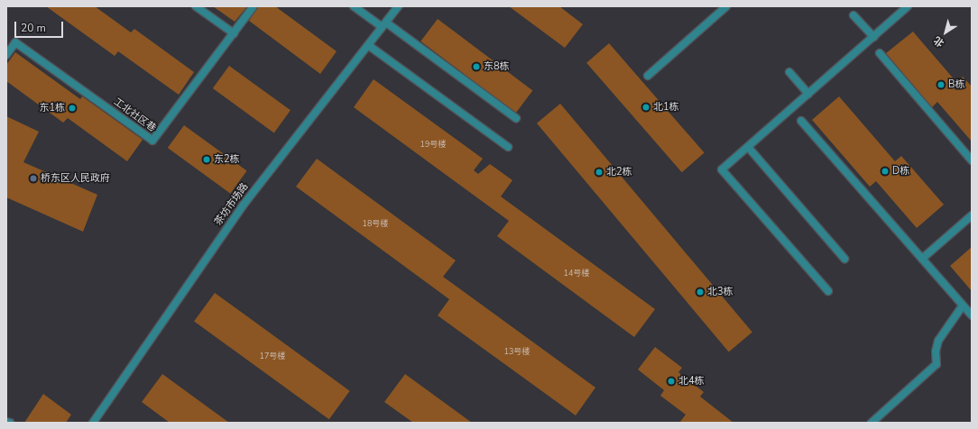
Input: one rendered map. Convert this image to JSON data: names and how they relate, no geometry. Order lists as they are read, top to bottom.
{
  "streets": {
    "street": ["工北社区巷", "茶坊市场路"]
  },
  "places": [
    "东8栋",
    "B栋",
    "北1栋",
    "东1栋",
    "东2栋",
    "D栋",
    "北2栋",
    "桥东区人民政府",
    "北3栋",
    "北4栋"
  ],
  "house_numbers": [
    "19号楼",
    "18号楼",
    "14号楼",
    "13号楼",
    "17号楼"
  ],
  "scale_bar": "20 m",
  "north": "bottom left"
}
